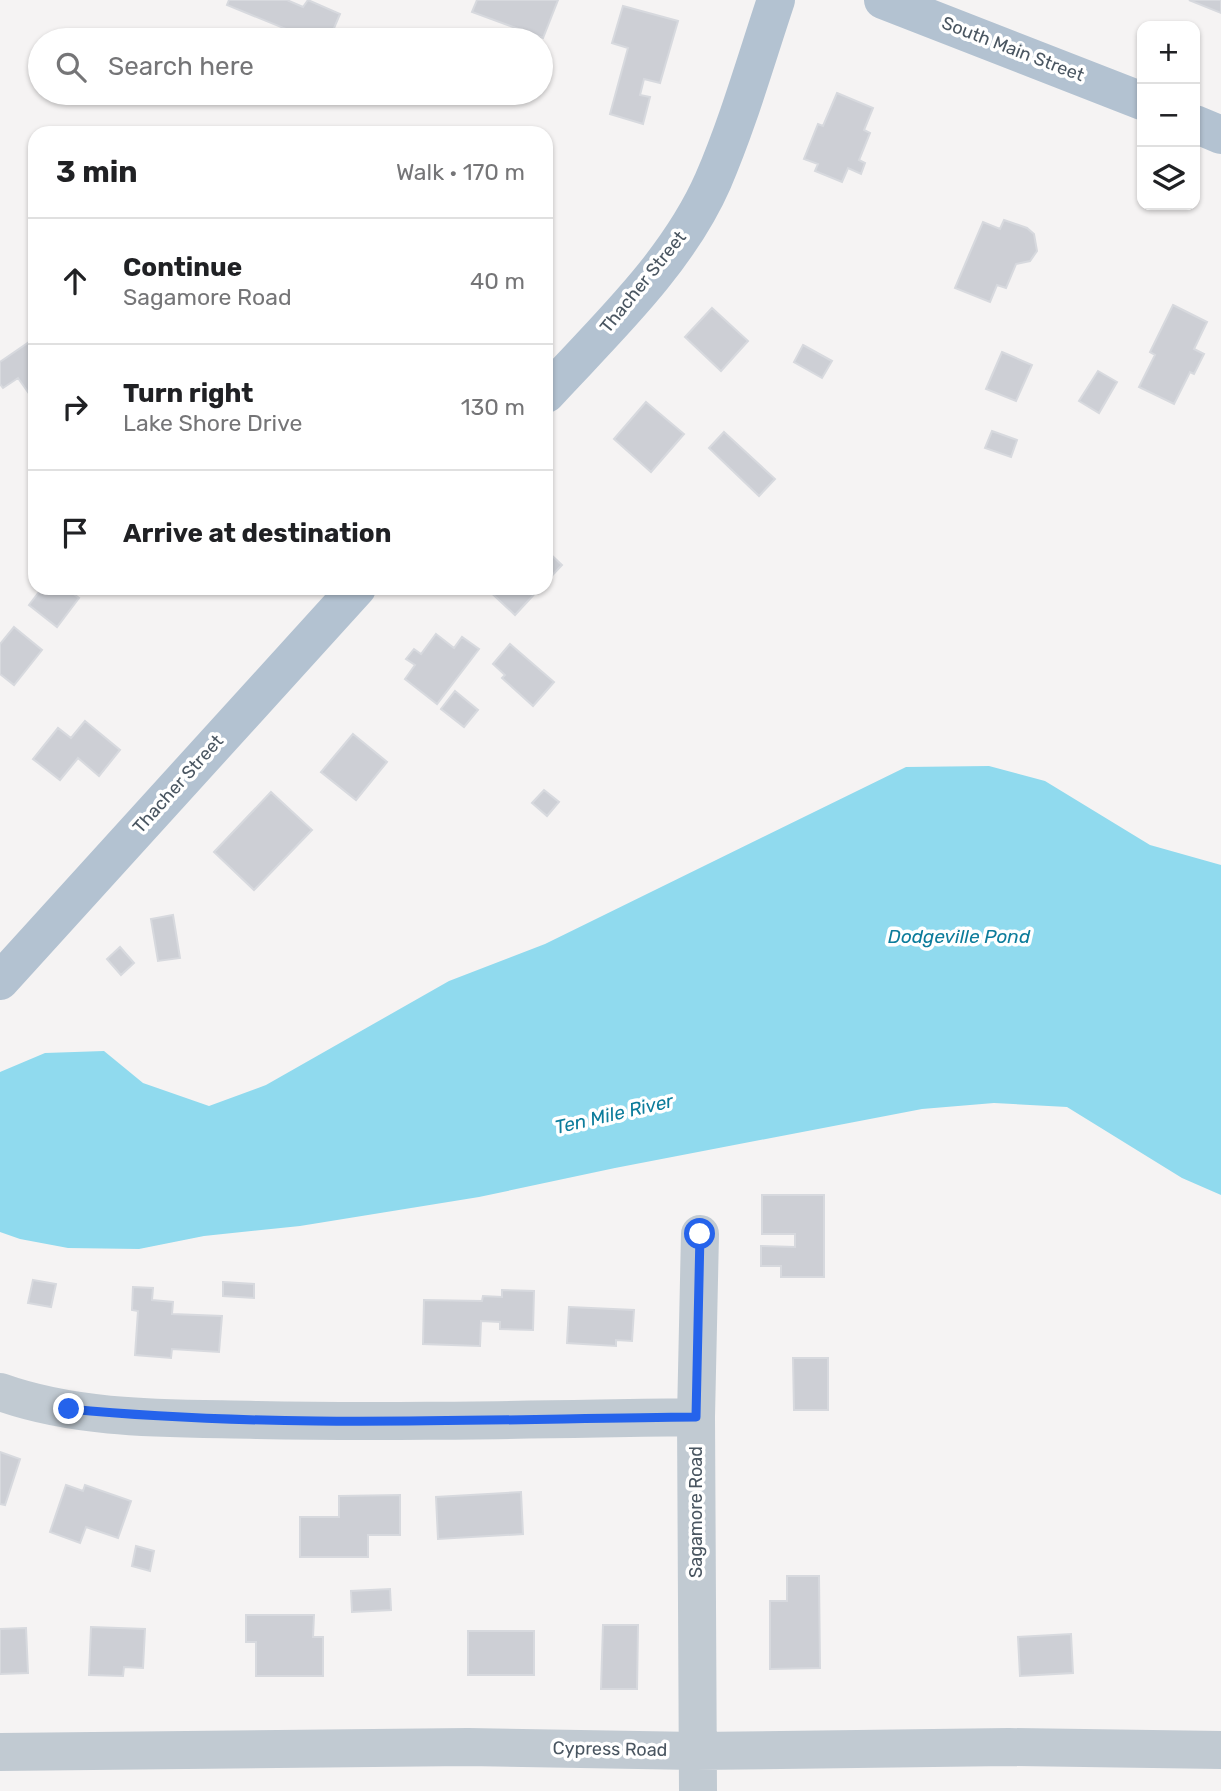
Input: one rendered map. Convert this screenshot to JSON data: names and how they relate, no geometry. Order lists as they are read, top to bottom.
{
  "streets": {
    "main road": ["South Main Street", "Thacher Street"],
    "street": ["Sagamore Road", "Cypress Road"]
  },
  "crossings": [
    ["Sagamore Road", "Cypress Road"]
  ],
  "water": ["Dodgeville Pond", "Ten Mile River"],
  "page": {
    "map_buttons": ["+", "−"],
    "search": "Search here",
    "heading": ["3 min", "Walk · 170 m"],
    "list": [
      ["Continue", "Sagamore Road", "40 m"],
      ["Turn right", "Lake Shore Drive", "130 m"],
      "Arrive at destination"
    ]
  }
}
